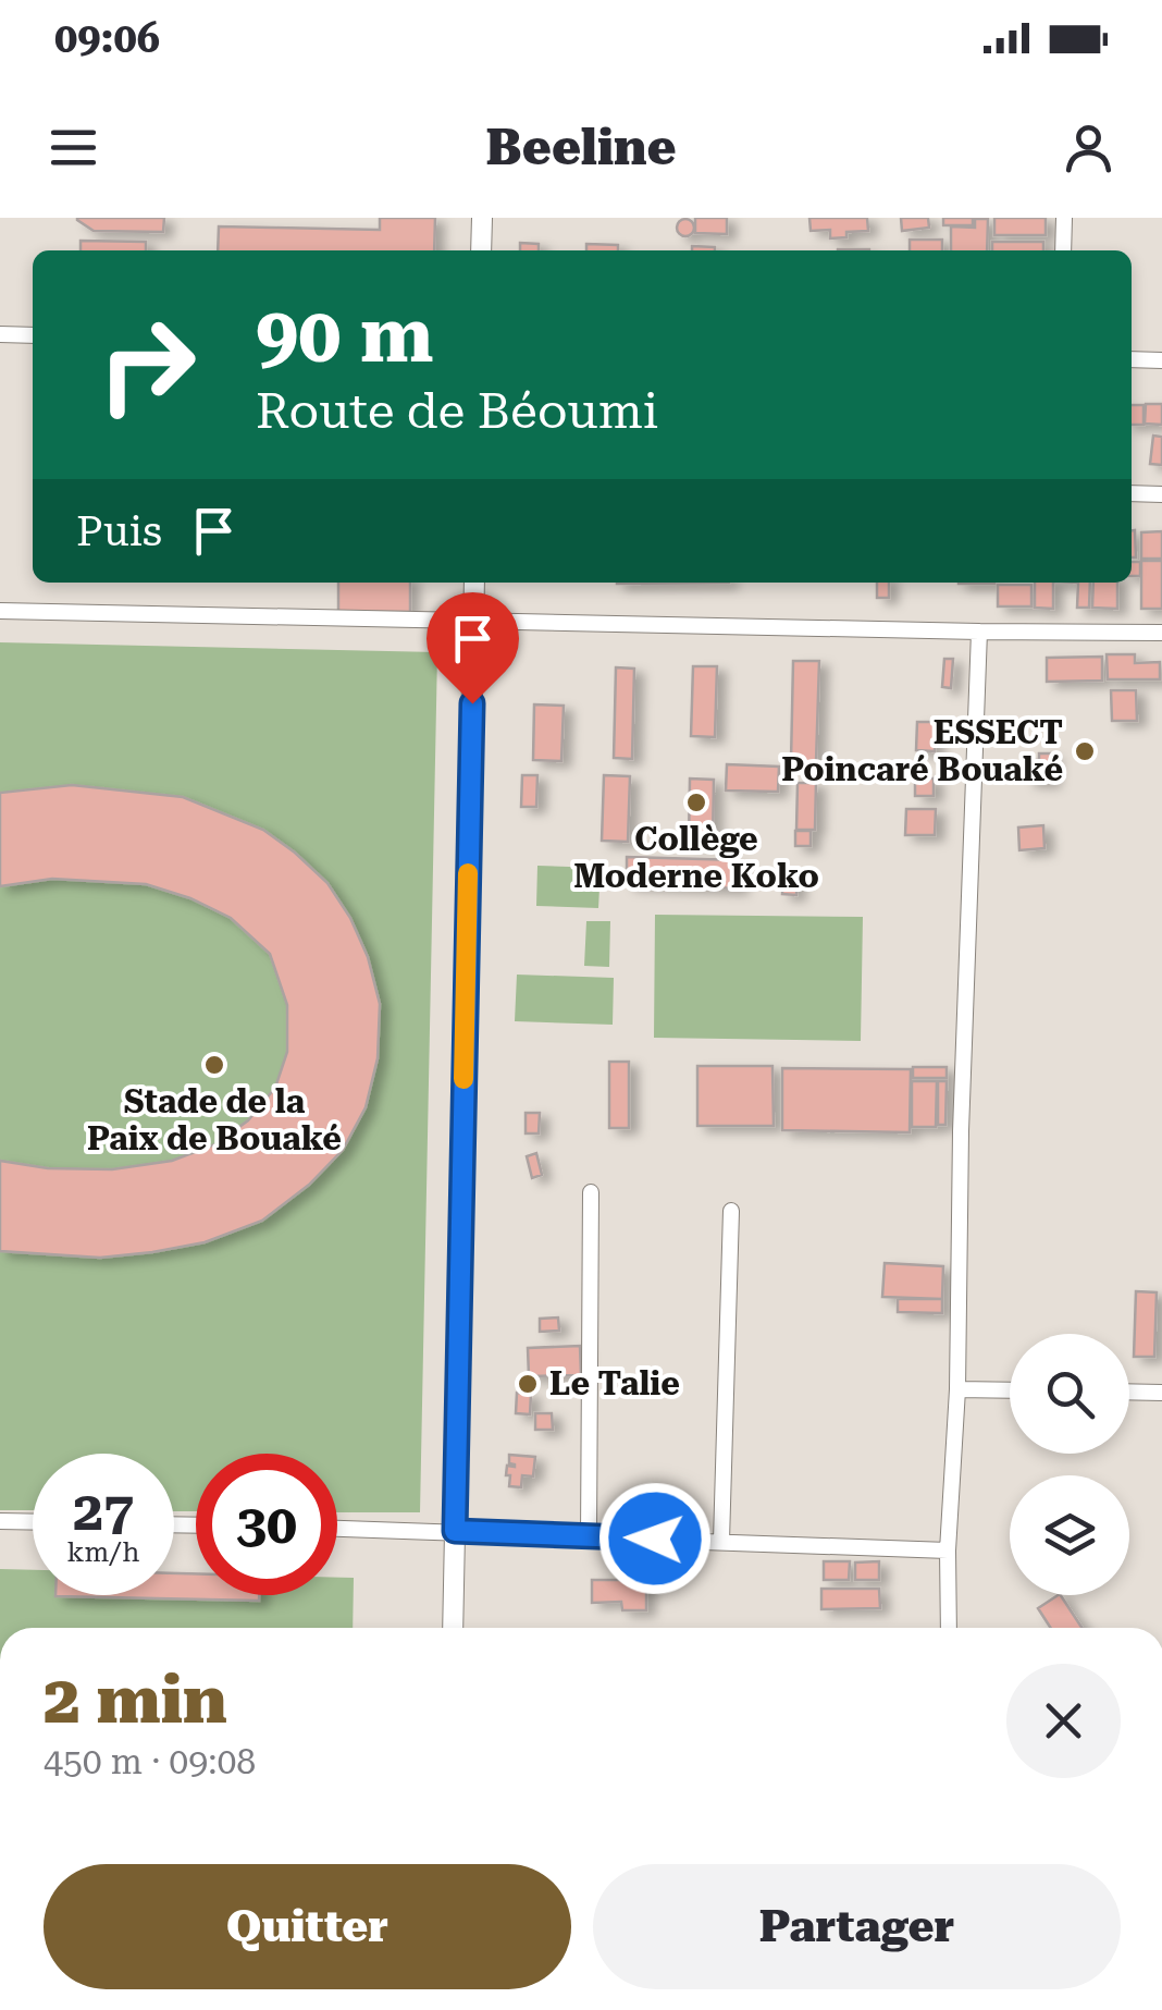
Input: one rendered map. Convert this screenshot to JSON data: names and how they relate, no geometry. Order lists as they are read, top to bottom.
{
  "places": [
    "ESSECT Poincaré Bouaké",
    "Collège Moderne Koko",
    "Stade de la Paix de Bouaké",
    "Le Talie"
  ],
  "page": {
    "status": "09:06",
    "header": "Beeline",
    "turn": ["90 m", "Route de Béoumi"],
    "then": "Puis",
    "speed": "27 km/h",
    "limit": "30",
    "heading": ["2 min", "450 m · 09:08"],
    "buttons": ["Quitter", "Partager"]
  }
}
